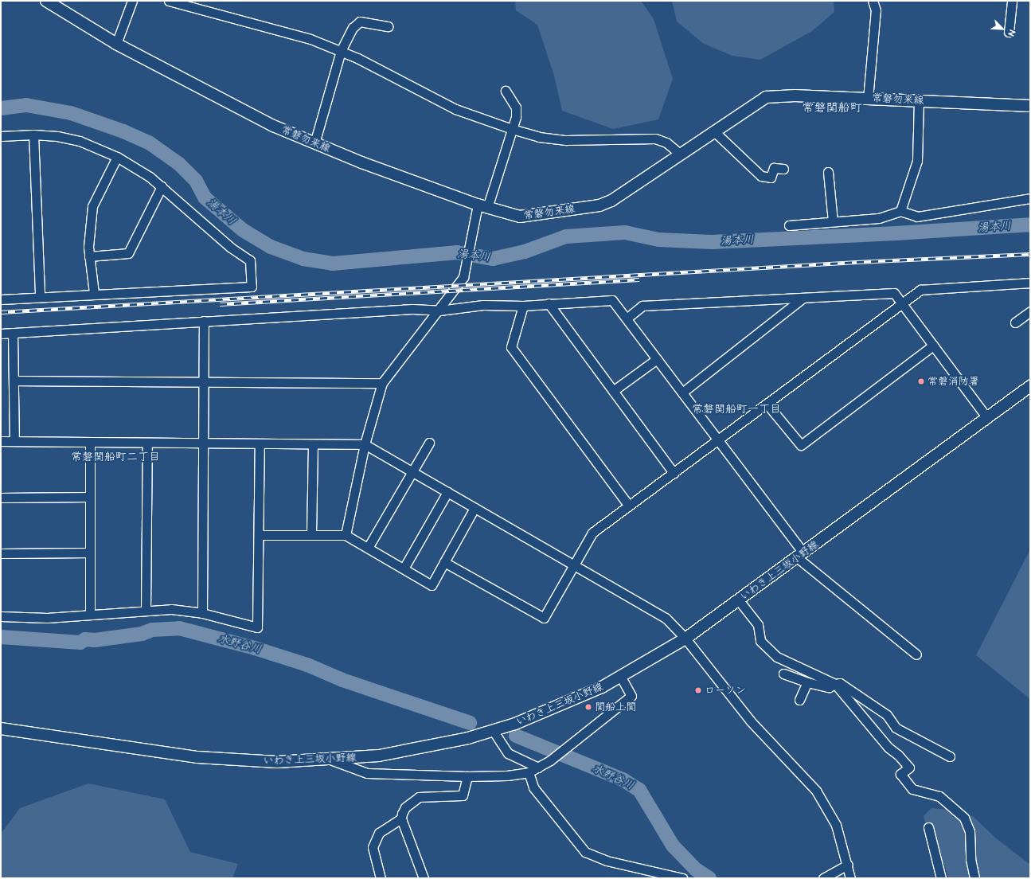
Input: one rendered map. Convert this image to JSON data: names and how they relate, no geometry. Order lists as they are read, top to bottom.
{
  "streets": {
    "main road": ["常磐勿来線", "いわき上三坂小野線"]
  },
  "districts": ["常磐関船町", "常磐関船町一丁目", "常磐関船町二丁目"],
  "water": ["湯本川", "水野谷川"],
  "places": ["常磐消防署", "ローソン", "関船上関"],
  "north": "bottom right"
}
